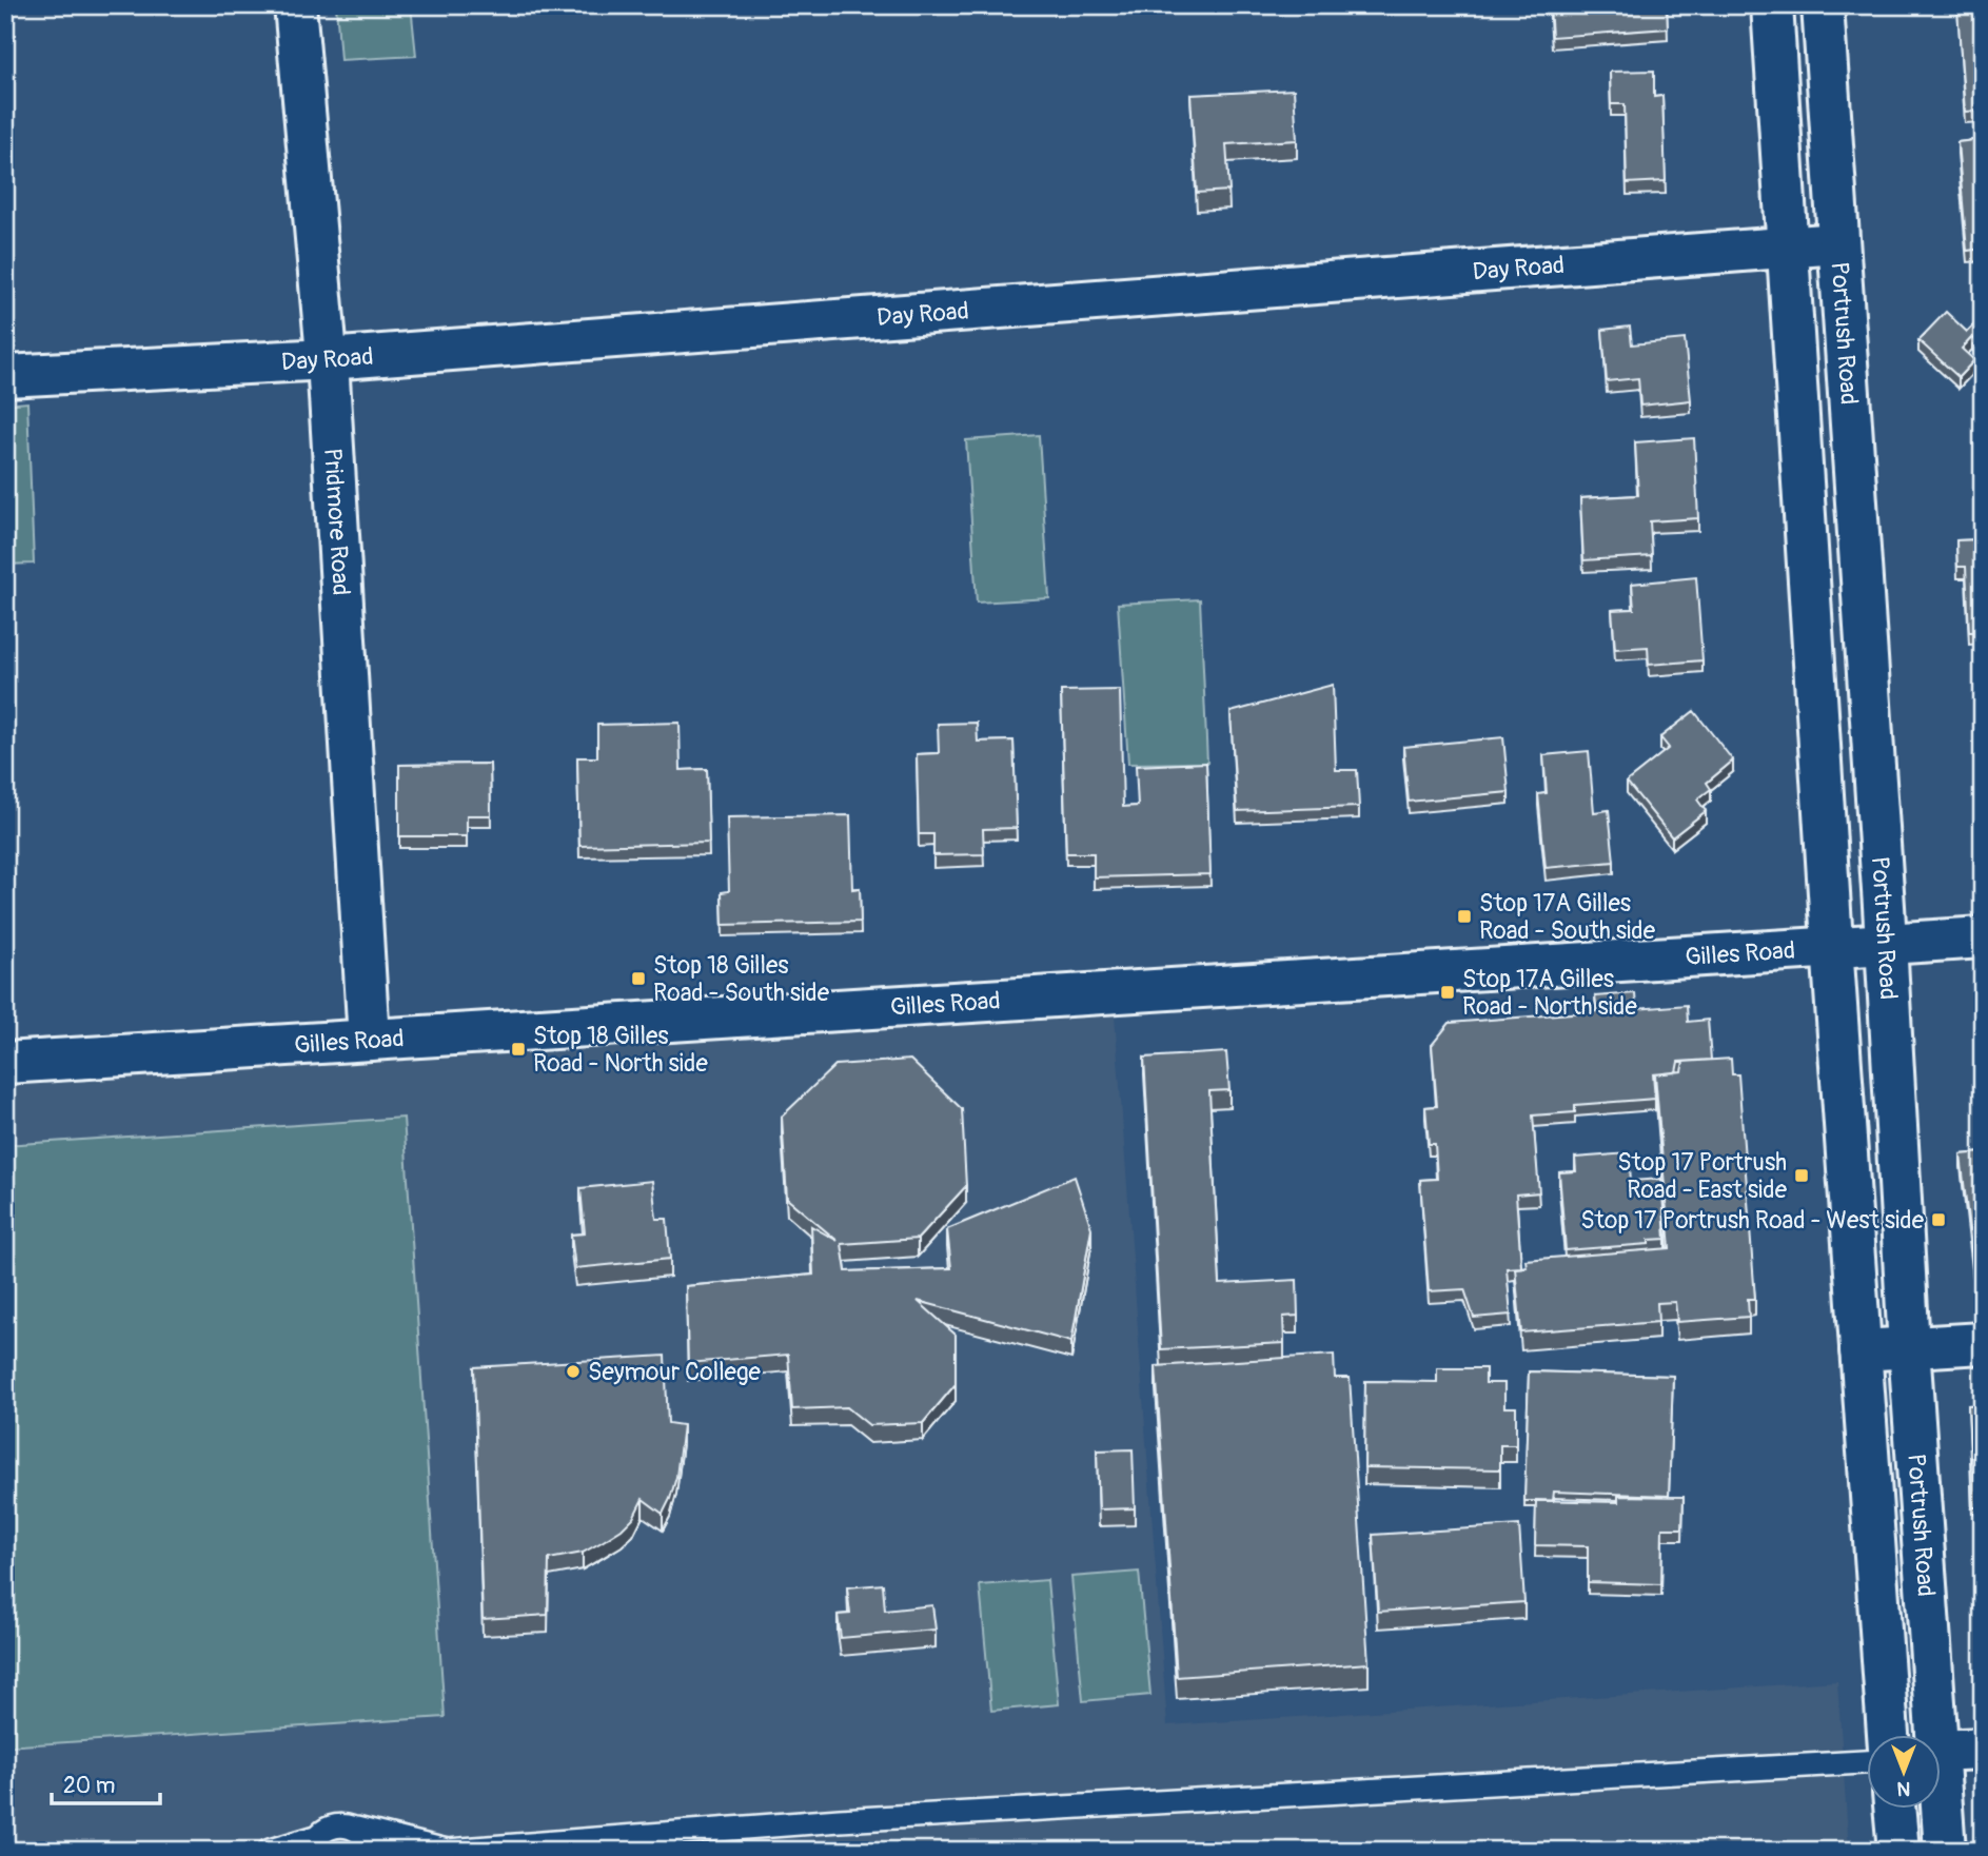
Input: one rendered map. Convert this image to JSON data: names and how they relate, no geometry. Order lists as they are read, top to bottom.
{
  "streets": {
    "main road": [
      "Day Road",
      "Portrush Road",
      "Pridmore Road",
      "Gilles Road"
    ]
  },
  "crossings": [
    ["Day Road", "Portrush Road"],
    ["Day Road", "Pridmore Road"],
    ["Portrush Road", "Gilles Road"],
    ["Pridmore Road", "Gilles Road"]
  ],
  "places": {
    "transit": [
      "Stop 17A Gilles Road - South side",
      "Stop 18 Gilles Road - South side",
      "Stop 17A Gilles Road - North side",
      "Stop 18 Gilles Road - North side",
      "Stop 17 Portrush Road - East side",
      "Stop 17 Portrush Road - West side"
    ],
    "other": ["Seymour College"]
  },
  "scale_bar": "20 m",
  "north": "bottom"
}
